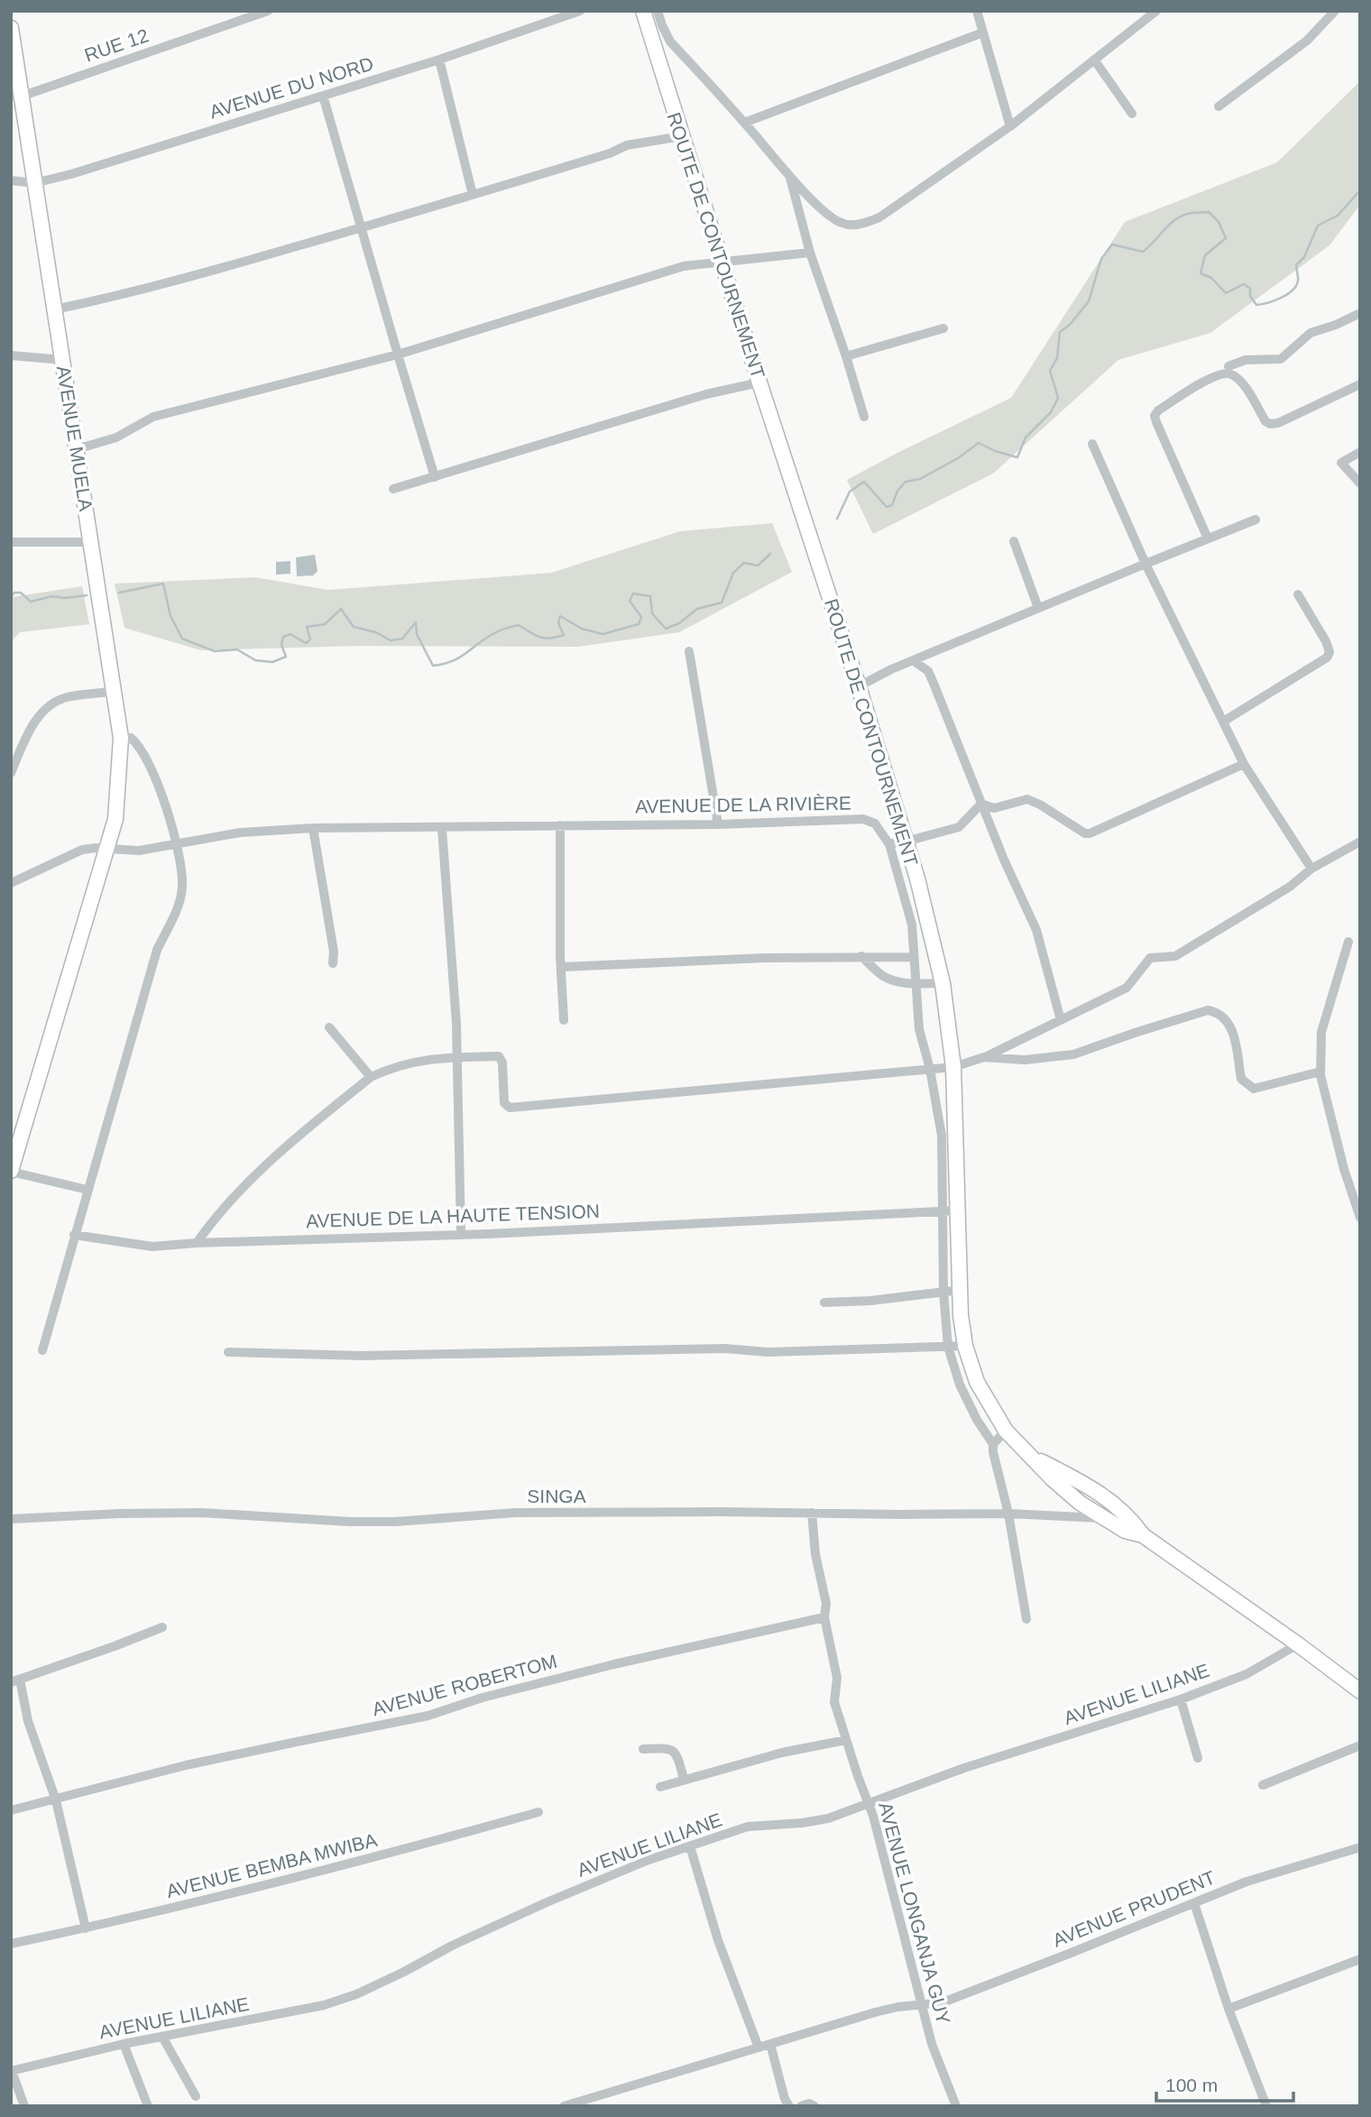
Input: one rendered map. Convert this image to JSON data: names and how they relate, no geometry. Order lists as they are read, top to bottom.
{
  "streets": {
    "street": [
      "RUE 12",
      "AVENUE DU NORD",
      "ROUTE DE CONTOURNEMENT",
      "AVENUE MUELA",
      "AVENUE DE LA RIVIÈRE",
      "AVENUE DE LA HAUTE TENSION",
      "SINGA",
      "AVENUE ROBERTOM",
      "AVENUE LILIANE",
      "AVENUE BEMBA MWIBA",
      "AVENUE PRUDENT",
      "AVENUE LONGANJA GUY"
    ]
  },
  "crossings": [
    ["RUE 12", "AVENUE MUELA"],
    ["AVENUE DU NORD", "AVENUE MUELA"],
    ["ROUTE DE CONTOURNEMENT", "AVENUE DE LA HAUTE TENSION"],
    ["ROUTE DE CONTOURNEMENT", "SINGA"],
    ["ROUTE DE CONTOURNEMENT", "AVENUE LILIANE"],
    ["AVENUE MUELA", "AVENUE DE LA RIVIÈRE"],
    ["AVENUE ROBERTOM", "AVENUE LONGANJA GUY"],
    ["AVENUE LILIANE", "AVENUE LONGANJA GUY"],
    ["AVENUE PRUDENT", "AVENUE LONGANJA GUY"]
  ],
  "scale_bar": "100 m"
}
